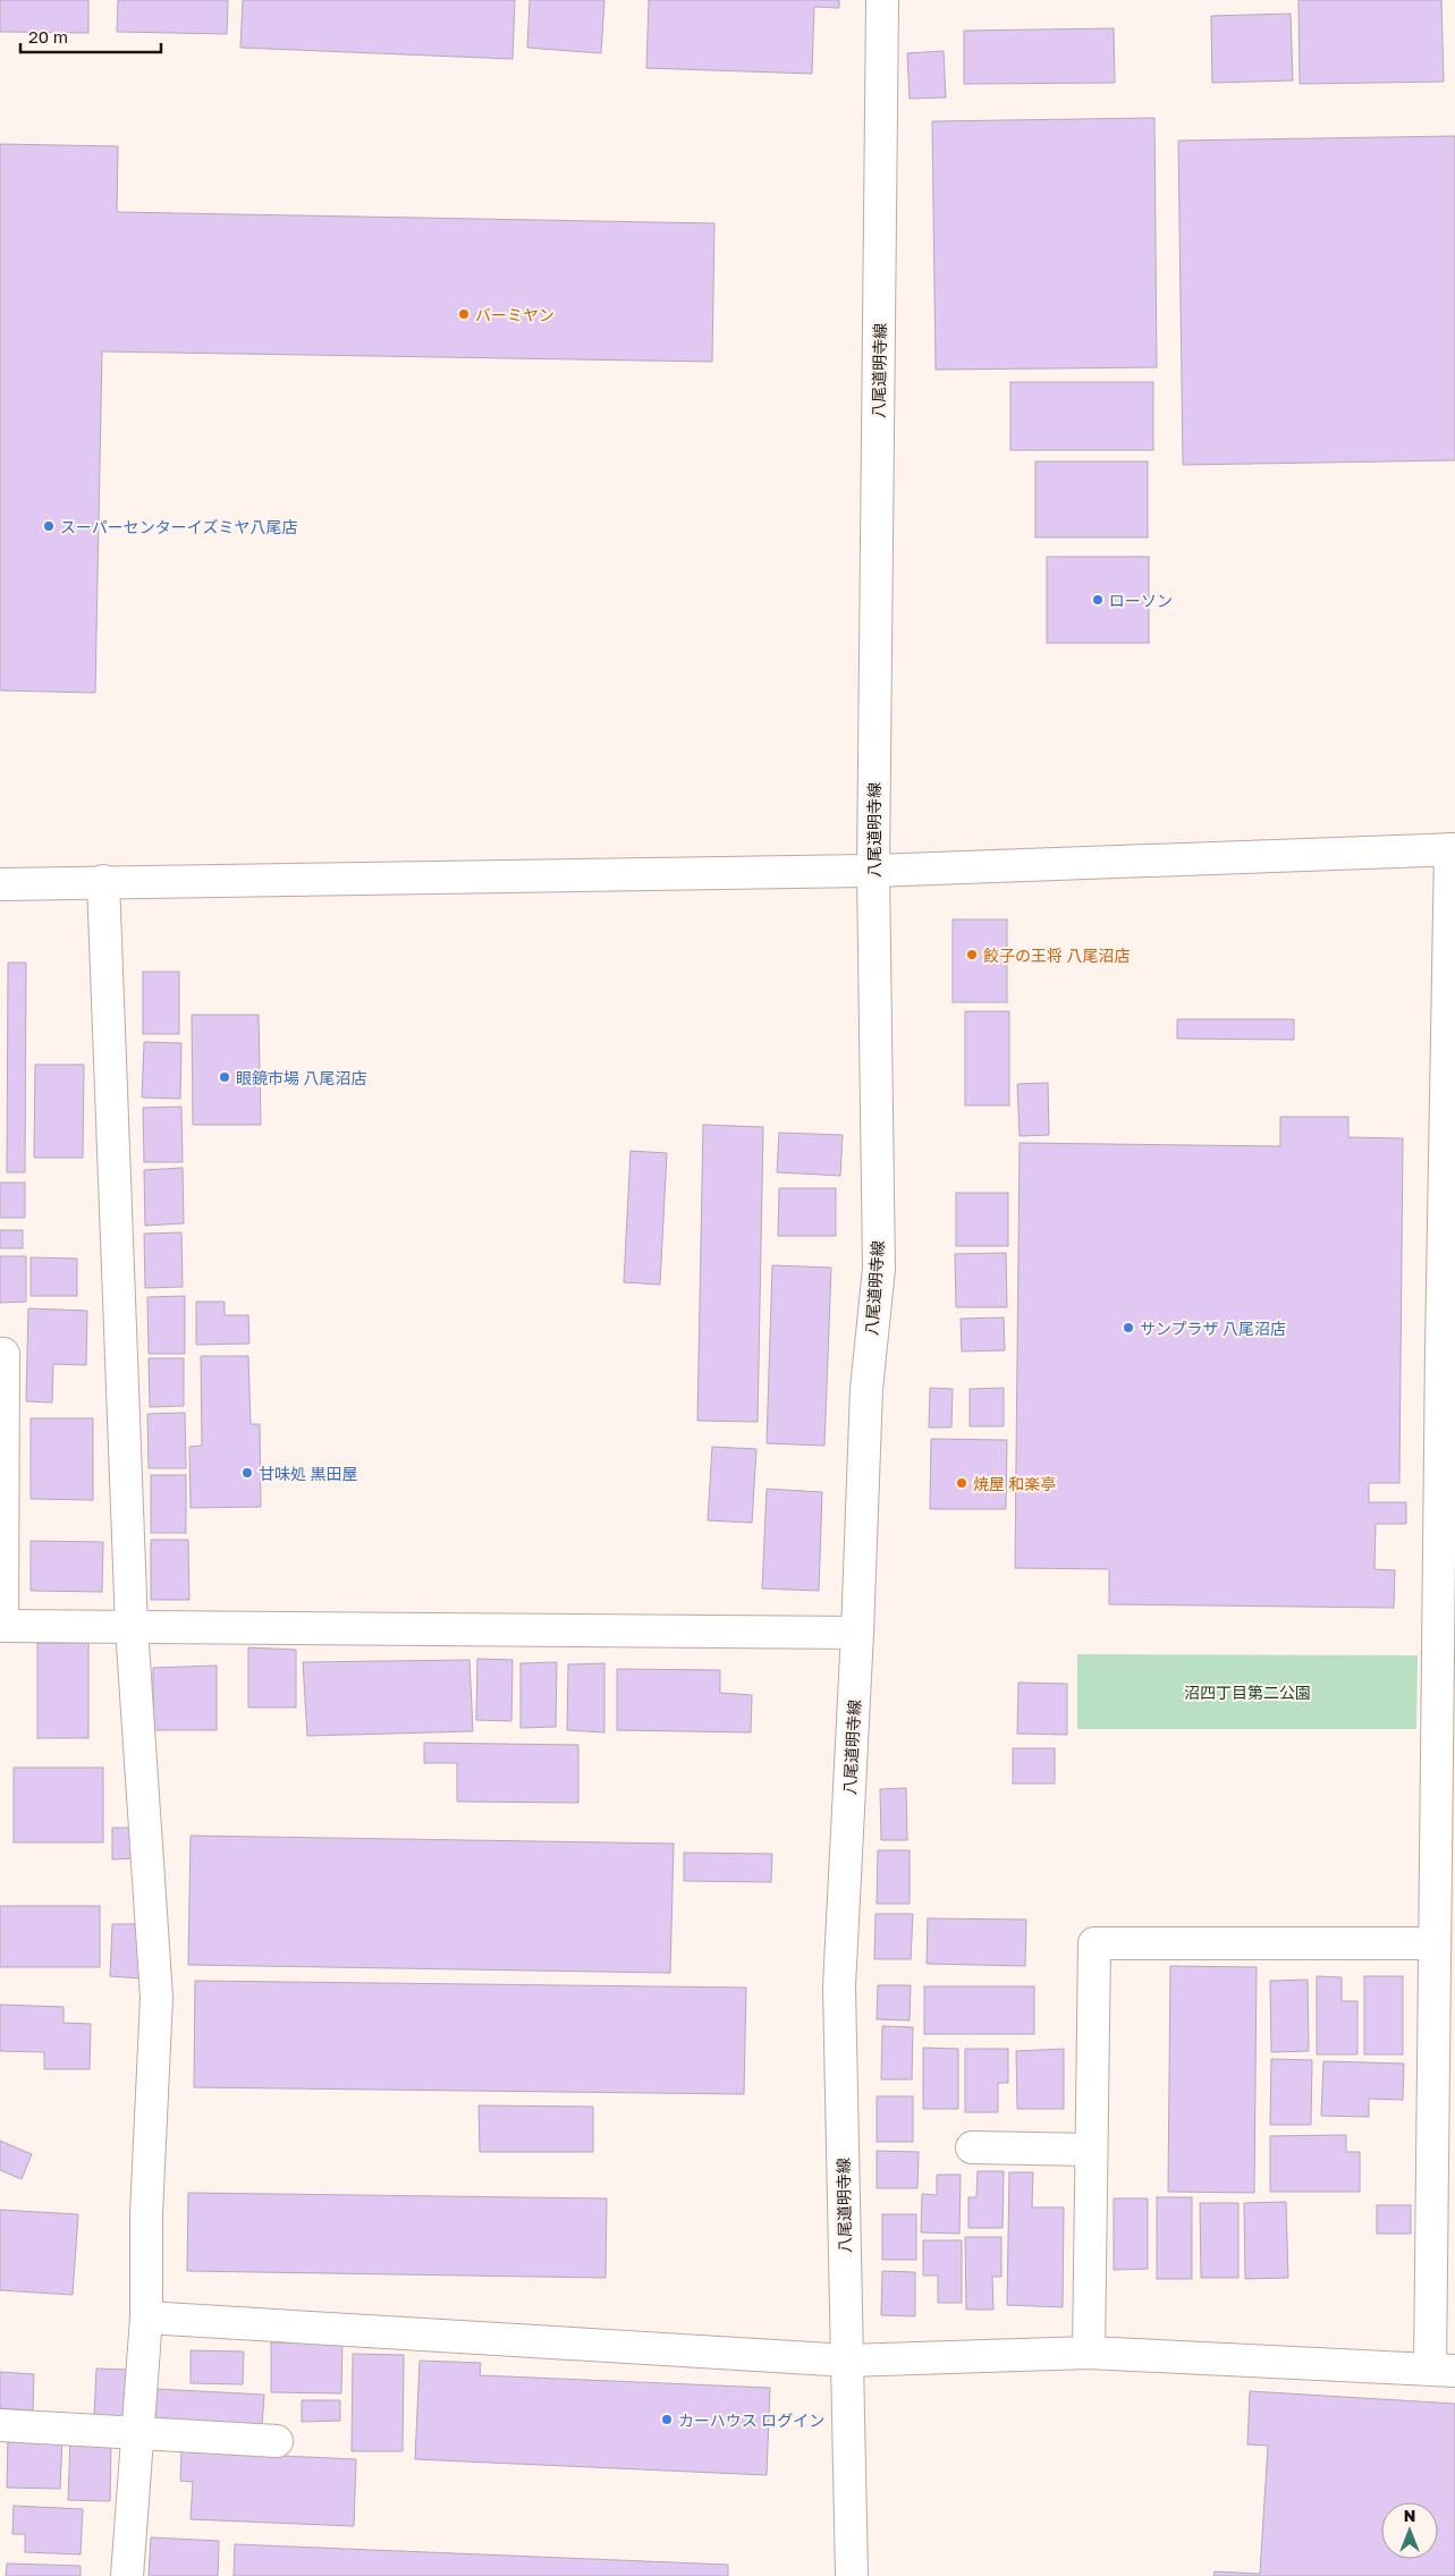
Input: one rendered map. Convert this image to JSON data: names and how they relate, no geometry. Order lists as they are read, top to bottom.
{
  "streets": {
    "street": ["八尾道明寺線"]
  },
  "parks": ["沼四丁目第二公園"],
  "places": [
    "バーミヤン",
    "スーパーセンターイズミヤ八尾店",
    "ローソン",
    "餃子の王将 八尾沼店",
    "眼鏡市場 八尾沼店",
    "サンプラザ 八尾沼店",
    "甘味処 黒田屋",
    "焼屋 和楽亭",
    "カーハウス ログイン"
  ],
  "scale_bar": "20 m",
  "north": "top"
}
